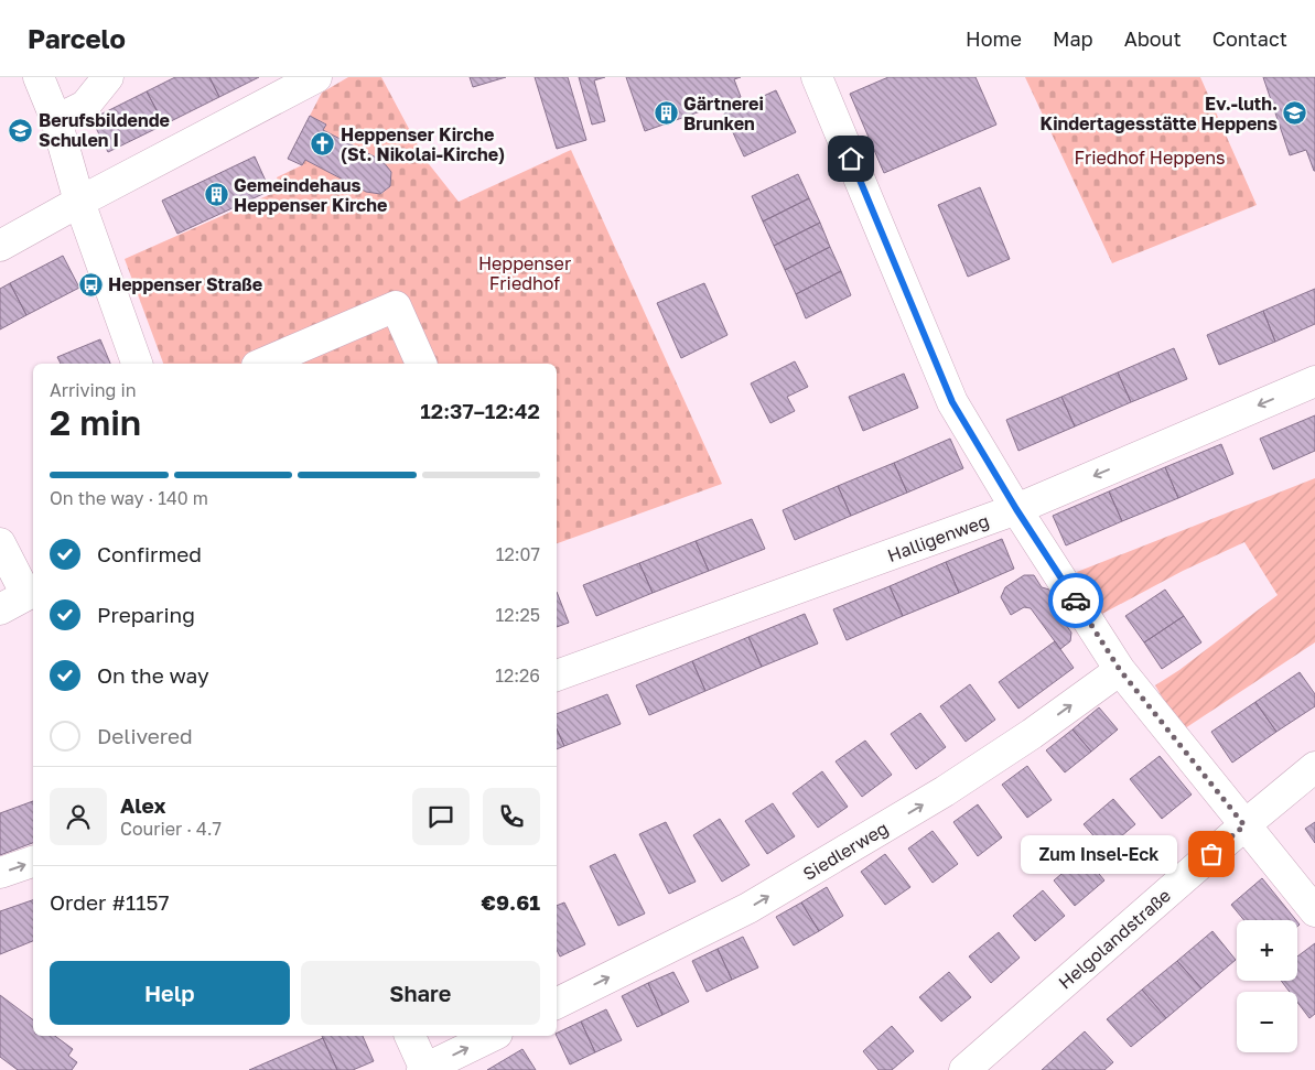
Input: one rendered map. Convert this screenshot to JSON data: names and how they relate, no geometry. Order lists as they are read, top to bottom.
{
  "streets": {
    "street": ["Halligenweg", "Siedlerweg", "Helgolandstraße"]
  },
  "one_way": ["Halligenweg", "Siedlerweg"],
  "parks": ["Friedhof Heppens", "Heppenser Friedhof"],
  "places": {
    "building": ["Gärtnerei Brunken", "Gemeindehaus Heppenser Kirche"],
    "school or university": ["Ev.-luth. Kindertagesstätte Heppens", "Berufsbildende Schulen I"],
    "church": ["Heppenser Kirche (St. Nikolai-Kirche)"],
    "bus stop": ["Heppenser Straße"],
    "other": ["Zum Insel-Eck"]
  },
  "page": {
    "header": "Parcelo",
    "nav": [
      "Home",
      "Map",
      "About",
      "Contact"
    ],
    "heading": ["2 min", "Arriving in", "12:37–12:42"],
    "panel": [
      "Alex",
      "Courier · 4.7",
      "Order #1157",
      "€9.61"
    ],
    "bar": "On the way · 140 m",
    "list": [
      ["Confirmed", "12:07"],
      ["Preparing", "12:25"],
      ["On the way", "12:26"],
      "Delivered"
    ],
    "bubble": "Zum Insel-Eck",
    "map_buttons": ["+", "−"],
    "buttons": ["Help", "Share"]
  }
}
